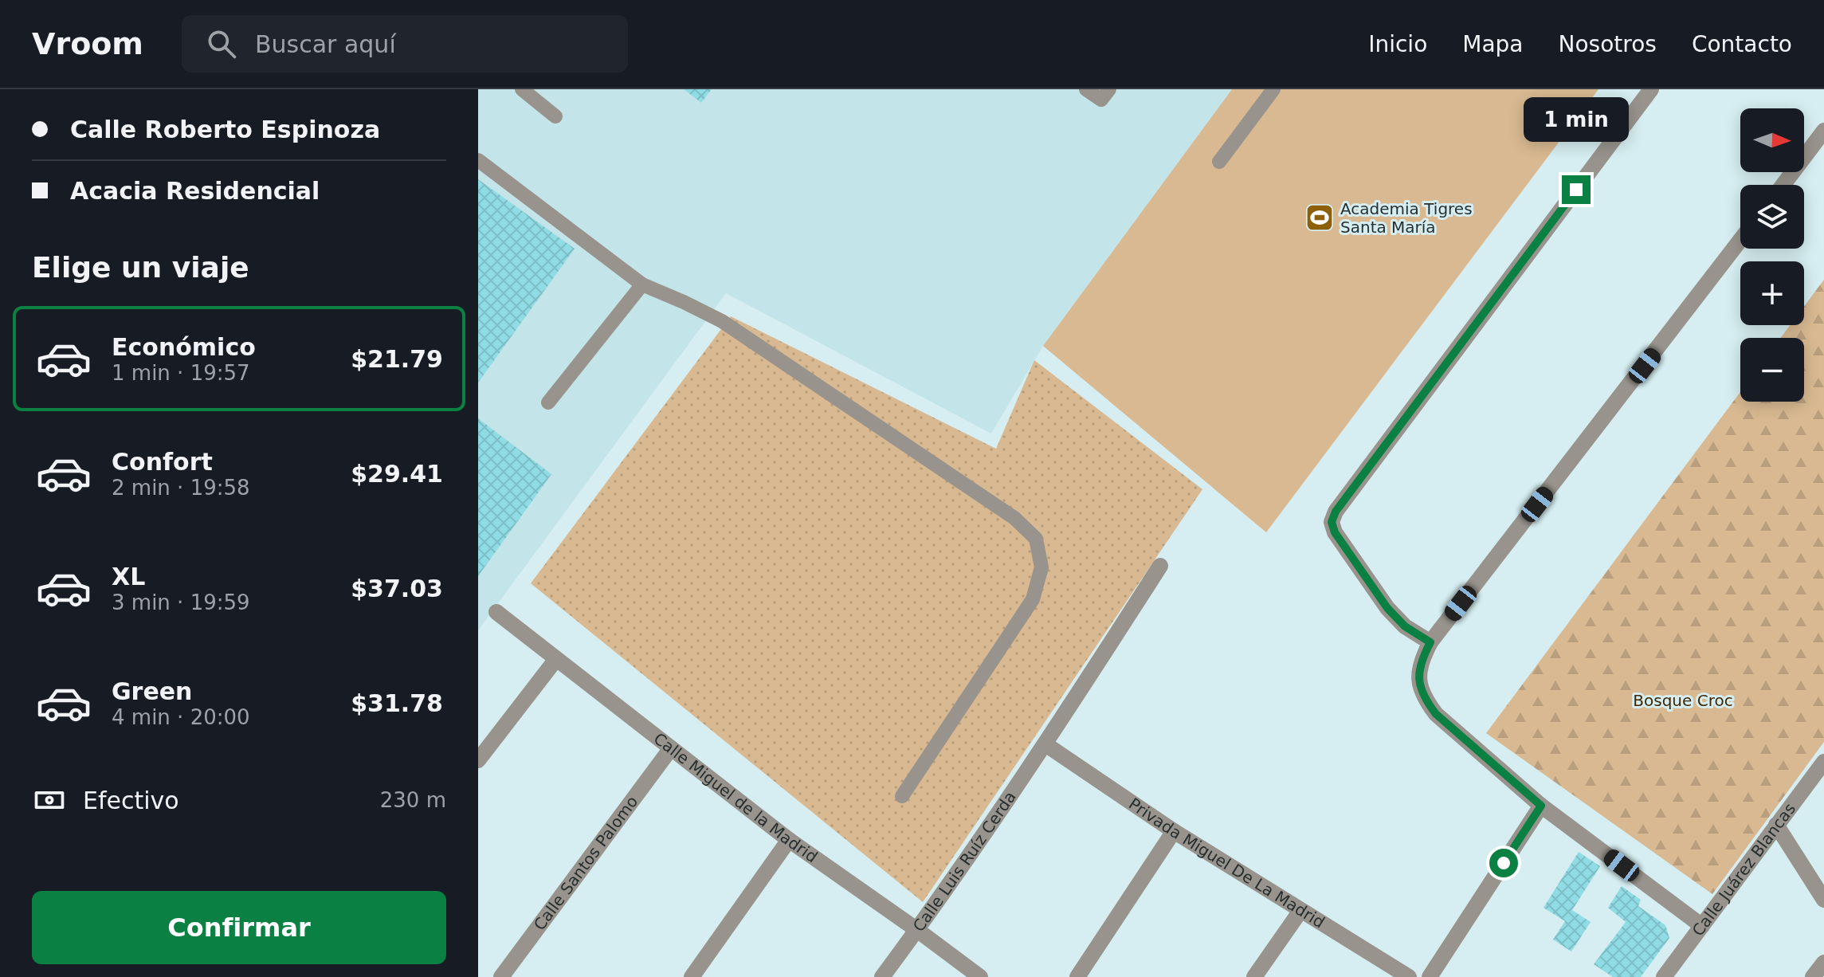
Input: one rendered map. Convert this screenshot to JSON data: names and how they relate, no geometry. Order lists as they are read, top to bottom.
{
  "streets": {
    "street": [
      "Calle Miguel de la Madrid",
      "Calle Luis Ruíz Cerda",
      "Calle Santos Palomo",
      "Privada Miguel De La Madrid",
      "Calle Juárez Blancas"
    ]
  },
  "crossings": [
    ["Calle Miguel de la Madrid", "Calle Luis Ruíz Cerda"],
    ["Calle Miguel de la Madrid", "Calle Santos Palomo"],
    ["Calle Luis Ruíz Cerda", "Privada Miguel De La Madrid"]
  ],
  "parks": ["Bosque Croc"],
  "places": {
    "sports": ["Academia Tigres Santa María"]
  },
  "north": "right",
  "page": {
    "header": "Vroom",
    "search": "Buscar aquí",
    "nav": [
      "Inicio",
      "Mapa",
      "Nosotros",
      "Contacto"
    ],
    "banner": ["Calle Roberto Espinoza", "Acacia Residencial"],
    "bubble": "1 min",
    "map_buttons": ["+", "−"],
    "heading": "Elige un viaje",
    "list": [
      {
        "name": "Económico",
        "note": "1 min · 19:57",
        "value": "$21.79"
      },
      {
        "name": "Confort",
        "note": "2 min · 19:58",
        "value": "$29.41"
      },
      {
        "name": "XL",
        "note": "3 min · 19:59",
        "value": "$37.03"
      },
      {
        "name": "Green",
        "note": "4 min · 20:00",
        "value": "$31.78"
      }
    ],
    "pay": ["Efectivo", "230 m"],
    "buttons": "Confirmar"
  }
}
